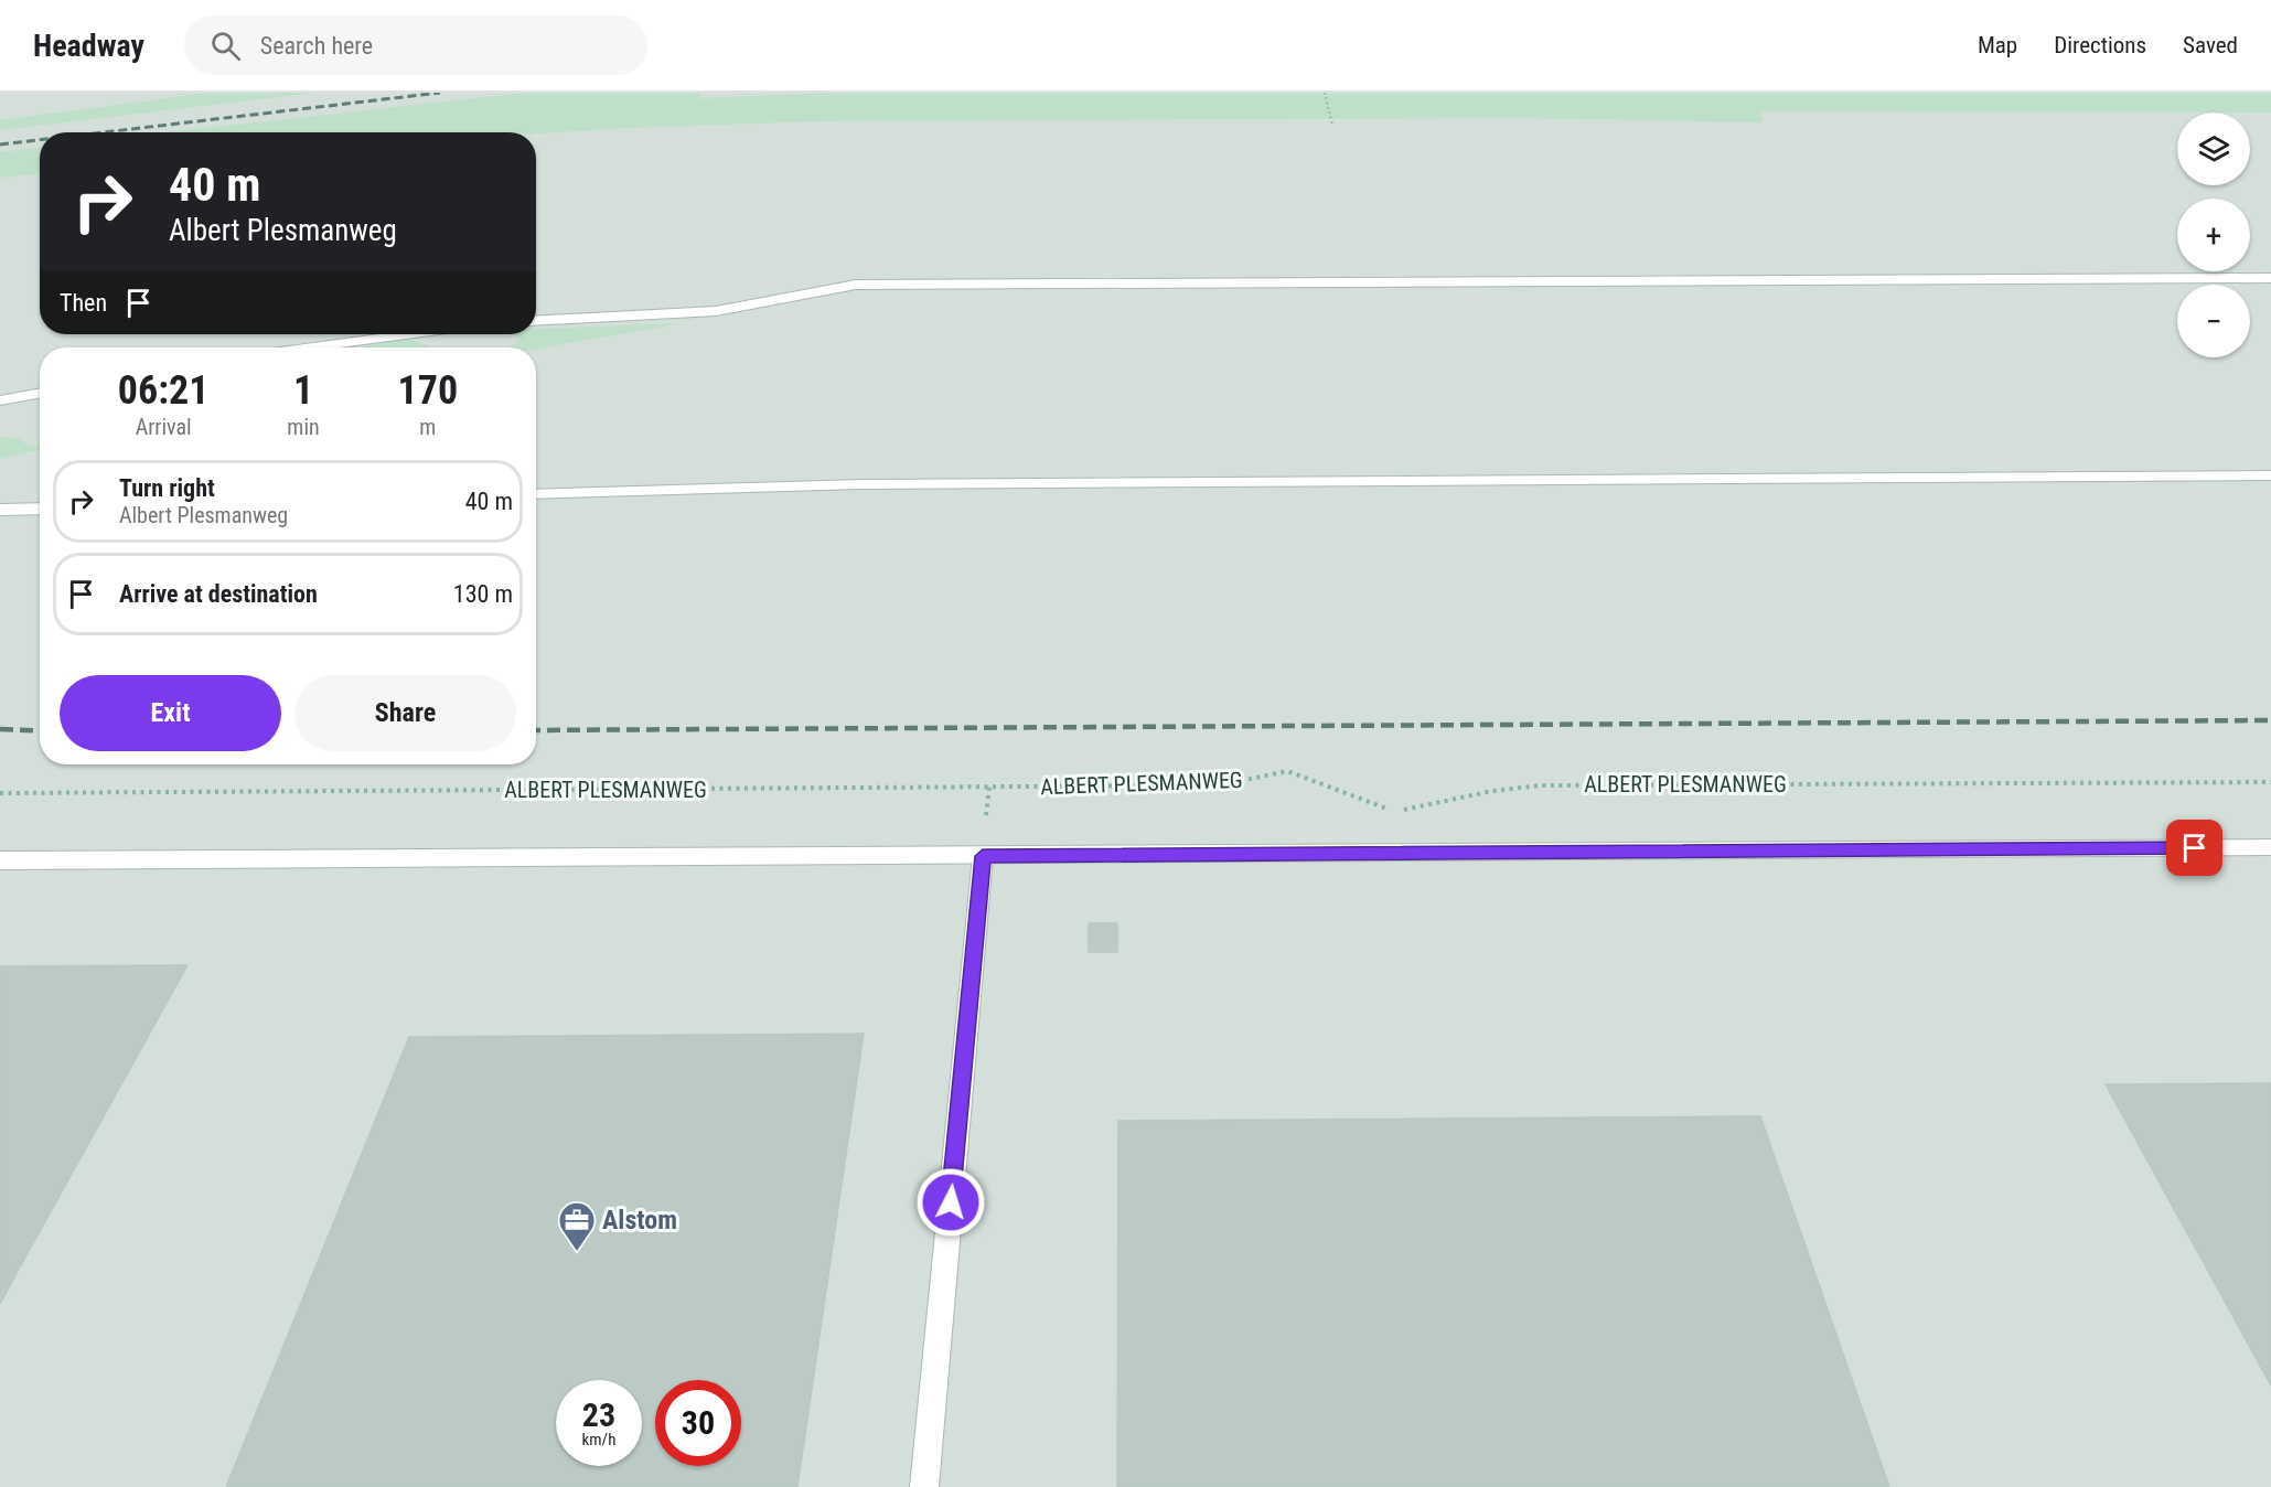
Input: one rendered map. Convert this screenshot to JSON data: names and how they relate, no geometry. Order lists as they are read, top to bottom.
{
  "streets": {
    "path": ["ALBERT PLESMANWEG"]
  },
  "places": {
    "office": ["Alstom"]
  },
  "page": {
    "header": "Headway",
    "search": "Search here",
    "nav": ["Map", "Directions", "Saved"],
    "map_buttons": ["+", "−"],
    "turn": ["40 m", "Albert Plesmanweg"],
    "then": "Then",
    "eta": [
      "06:21",
      "Arrival",
      "1",
      "min",
      "170",
      "m"
    ],
    "list": [
      {
        "name": "Turn right",
        "note": "Albert Plesmanweg",
        "value": "40 m"
      },
      {
        "name": "Arrive at destination",
        "value": "130 m"
      }
    ],
    "buttons": ["Exit", "Share"],
    "speed": "23 km/h",
    "limit": "30"
  }
}
